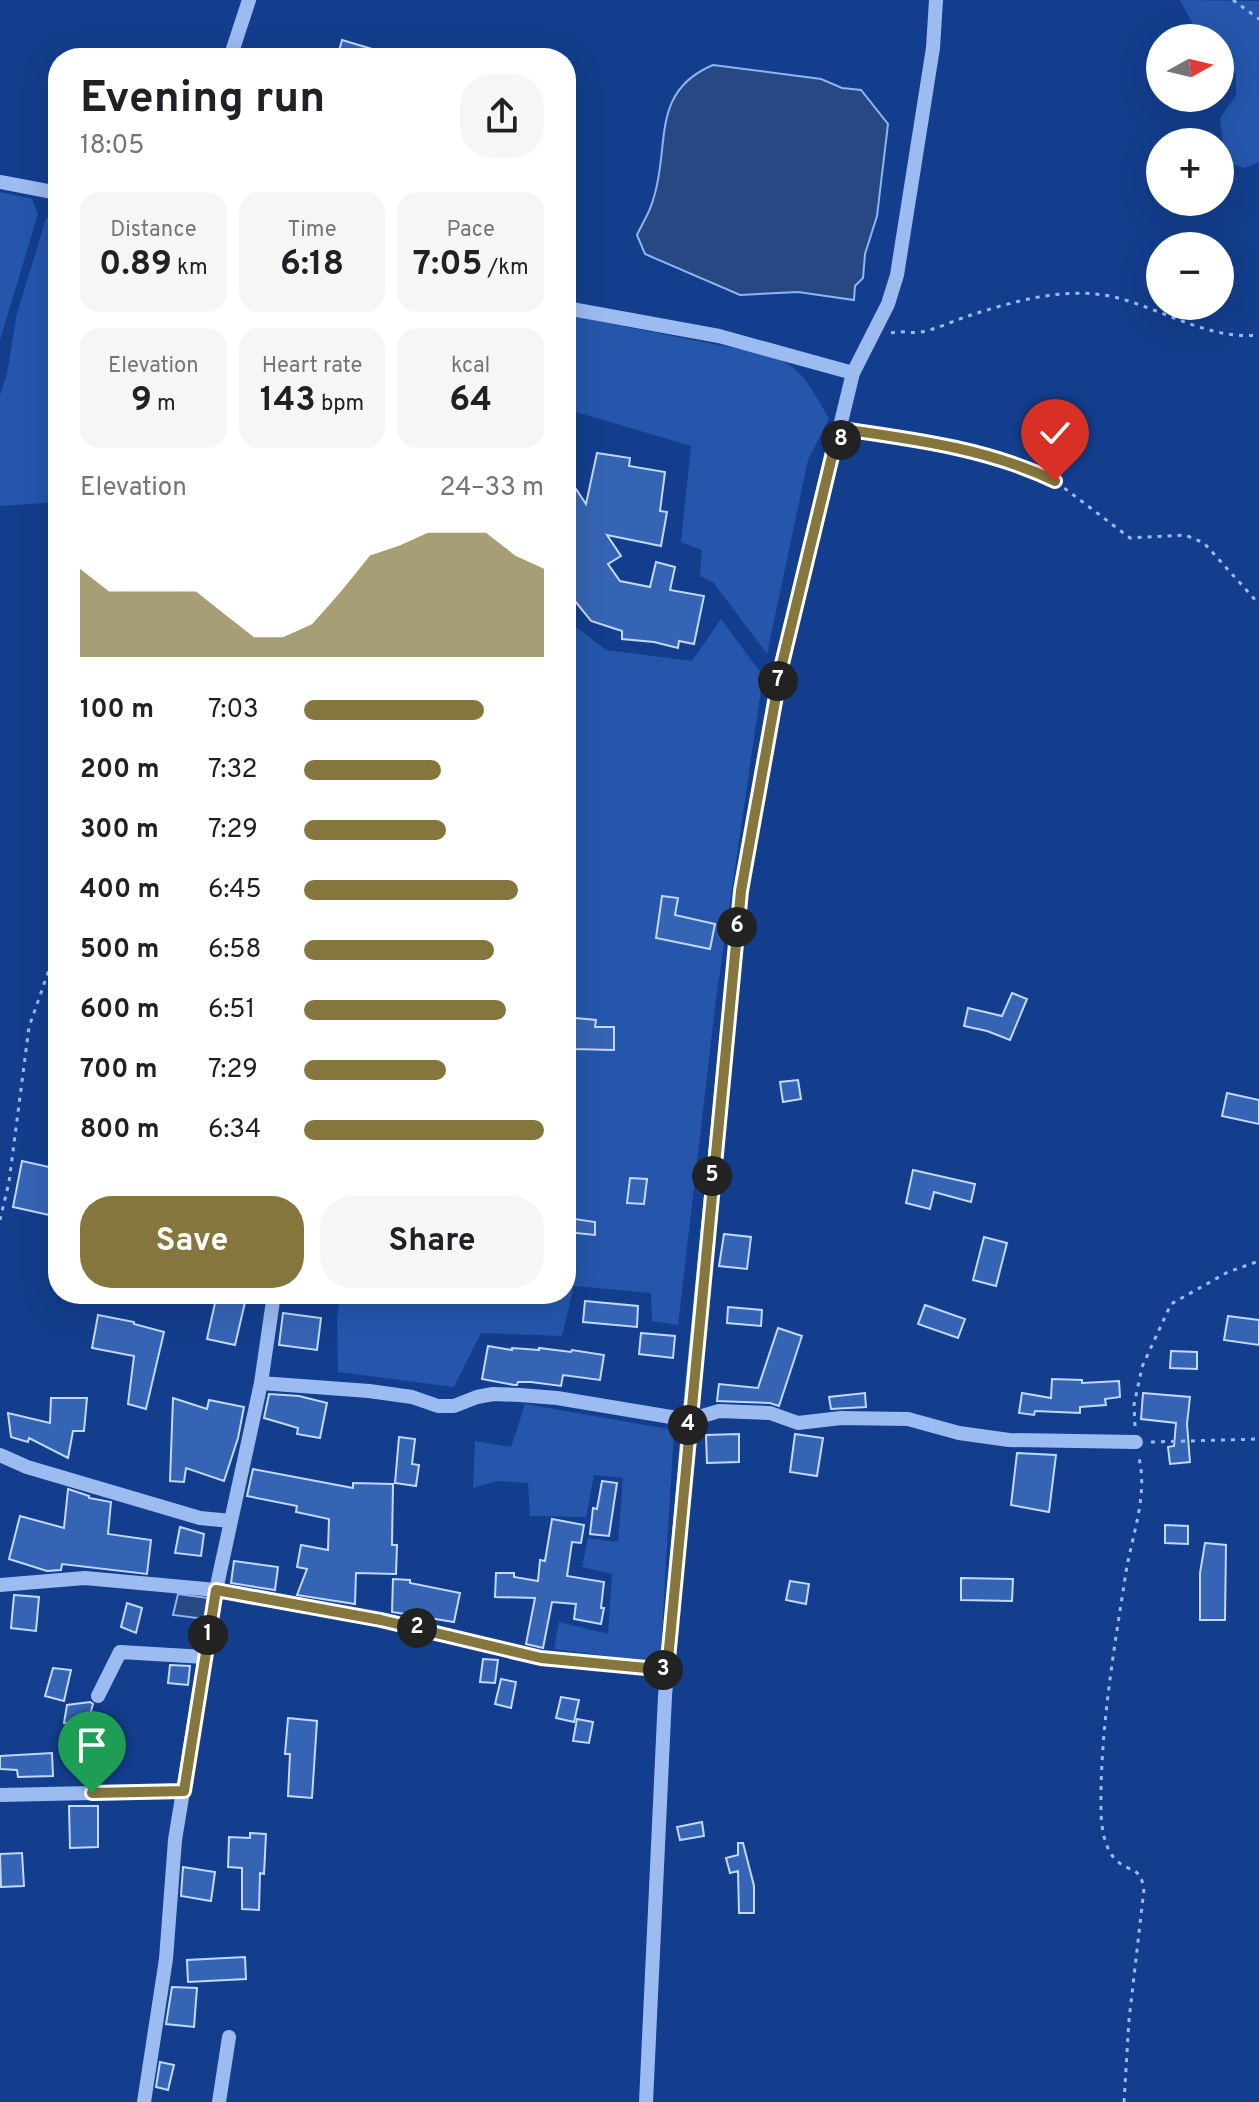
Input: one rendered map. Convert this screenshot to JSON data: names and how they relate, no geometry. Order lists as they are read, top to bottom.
{
  "north": "right",
  "page": {
    "map_buttons": ["+", "−"],
    "heading": ["Evening run", "18:05"],
    "stats": [
      ["Distance", "0.89 km"],
      ["Time", "6:18"],
      ["Pace", "7:05 /km"],
      ["Elevation", "9 m"],
      ["Heart rate", "143 bpm"],
      ["kcal", "64"]
    ],
    "pins": [
      "8",
      "7",
      "6",
      "5",
      "4",
      "2",
      "1",
      "3"
    ],
    "chart": ["Elevation", "24–33 m"],
    "list": [
      {
        "name": "100 m",
        "note": "7:03"
      },
      {
        "name": "200 m",
        "note": "7:32"
      },
      {
        "name": "300 m",
        "note": "7:29"
      },
      {
        "name": "400 m",
        "note": "6:45"
      },
      {
        "name": "500 m",
        "note": "6:58"
      },
      {
        "name": "600 m",
        "note": "6:51"
      },
      {
        "name": "700 m",
        "note": "7:29"
      },
      {
        "name": "800 m",
        "note": "6:34"
      }
    ],
    "buttons": ["Save", "Share"]
  }
}
